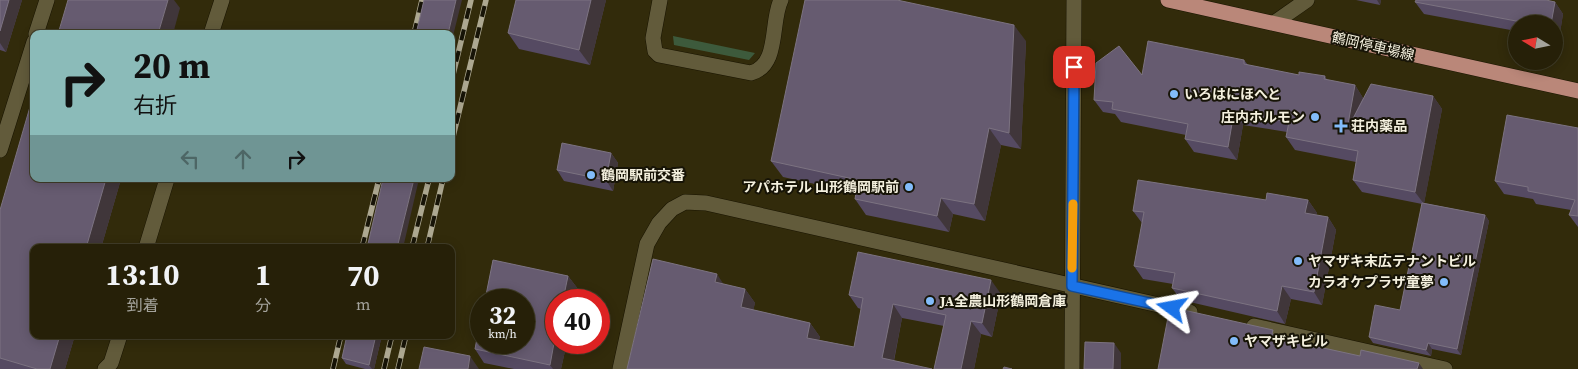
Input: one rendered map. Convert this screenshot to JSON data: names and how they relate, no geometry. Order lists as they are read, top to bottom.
{
  "streets": {
    "main road": ["鶴岡停車場線"]
  },
  "places": {
    "other": [
      "いろはにほへと",
      "庄内ホルモン",
      "鶴岡駅前交番",
      "アパホテル 山形鶴岡駅前",
      "ヤマザキ末広テナントビル",
      "カラオケプラザ童夢",
      "JA全農山形鶴岡倉庫",
      "ヤマザキビル"
    ],
    "health": ["荘内薬品"]
  },
  "north": "left",
  "page": {
    "turn": ["20 m", "右折"],
    "eta": [
      "13:10",
      "到着",
      "1",
      "分",
      "70",
      "m"
    ],
    "speed": "32 km/h",
    "limit": "40"
  }
}
